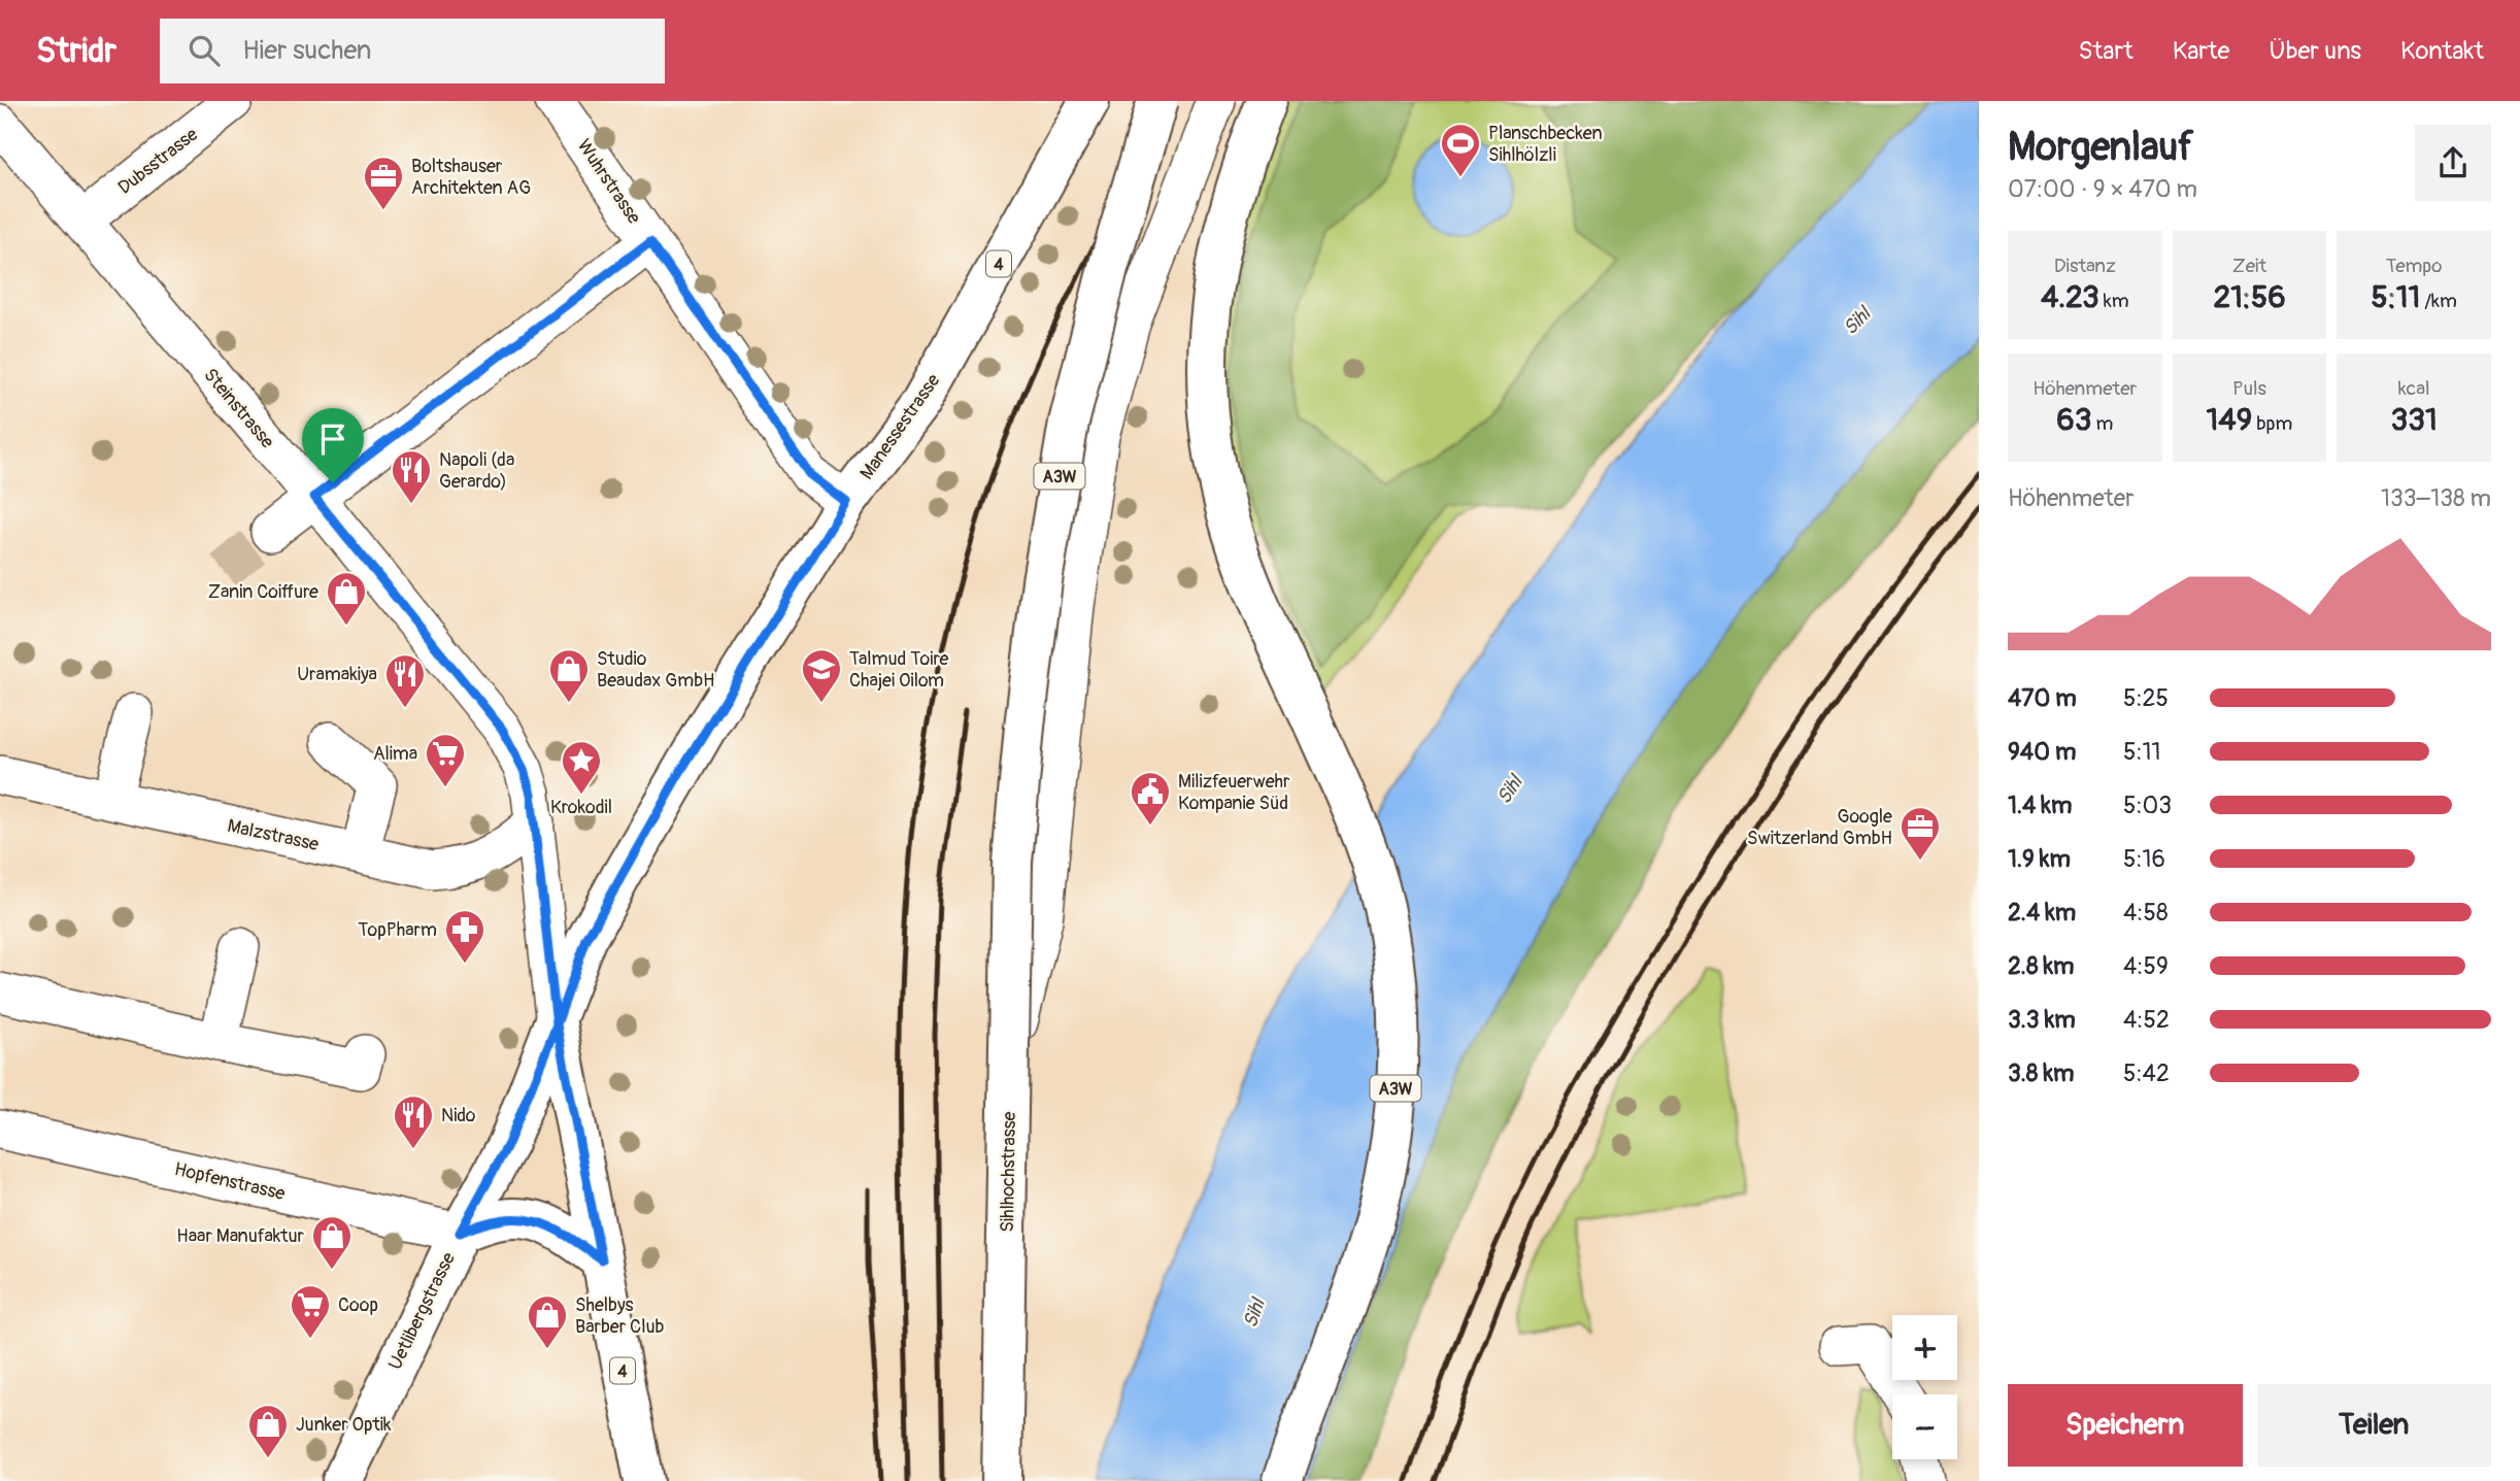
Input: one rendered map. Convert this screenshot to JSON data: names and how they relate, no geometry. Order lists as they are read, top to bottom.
{
  "streets": {
    "main road": [
      "4",
      "Manessestrasse",
      "A3W",
      "Sihlhochstrasse",
      "Uetlibergstrasse"
    ],
    "street": [
      "Dubsstrasse",
      "Wuhrstrasse",
      "Steinstrasse",
      "Malzstrasse",
      "Hopfenstrasse"
    ]
  },
  "crossings": [
    ["Dubsstrasse", "Steinstrasse"],
    ["Wuhrstrasse", "Manessestrasse"],
    ["4", "Steinstrasse"],
    ["4", "Manessestrasse"],
    ["4", "Uetlibergstrasse"],
    ["Steinstrasse", "Manessestrasse"],
    ["Steinstrasse", "Malzstrasse"],
    ["Steinstrasse", "Uetlibergstrasse"],
    ["Manessestrasse", "Uetlibergstrasse"],
    ["Hopfenstrasse", "Uetlibergstrasse"]
  ],
  "water": ["Sihl"],
  "places": {
    "sports": ["Planschbecken Sihlhölzli"],
    "office": ["Boltshauser Architekten AG", "Google Switzerland GmbH"],
    "restaurant": ["Napoli (da Gerardo)", "Uramakiya", "Nido"],
    "shop": [
      "Zanin Coiffure",
      "Studio Beaudax GmbH",
      "Haar Manufaktur",
      "Shelbys Barber Club",
      "Junker Optik"
    ],
    "school or university": ["Talmud Toire Chajei Oilom"],
    "supermarket": ["Alima", "Coop"],
    "place": ["Krokodil"],
    "public building": ["Milizfeuerwehr Kompanie Süd"],
    "pharmacy": ["TopPharm"]
  },
  "page": {
    "header": "Stridr",
    "search": "Hier suchen",
    "nav": [
      "Start",
      "Karte",
      "Über uns",
      "Kontakt"
    ],
    "heading": ["Morgenlauf", "07:00 · 9 × 470 m"],
    "stats": [
      ["Distanz", "4.23 km"],
      ["Zeit", "21:56"],
      ["Tempo", "5:11 /km"],
      ["Höhenmeter", "63 m"],
      ["Puls", "149 bpm"],
      ["kcal", "331"]
    ],
    "chart": ["Höhenmeter", "133–138 m"],
    "list": [
      {
        "name": "470 m",
        "note": "5:25"
      },
      {
        "name": "940 m",
        "note": "5:11"
      },
      {
        "name": "1.4 km",
        "note": "5:03"
      },
      {
        "name": "1.9 km",
        "note": "5:16"
      },
      {
        "name": "2.4 km",
        "note": "4:58"
      },
      {
        "name": "2.8 km",
        "note": "4:59"
      },
      {
        "name": "3.3 km",
        "note": "4:52"
      },
      {
        "name": "3.8 km",
        "note": "5:42"
      }
    ],
    "map_buttons": ["+", "−"],
    "buttons": ["Speichern", "Teilen"]
  }
}
